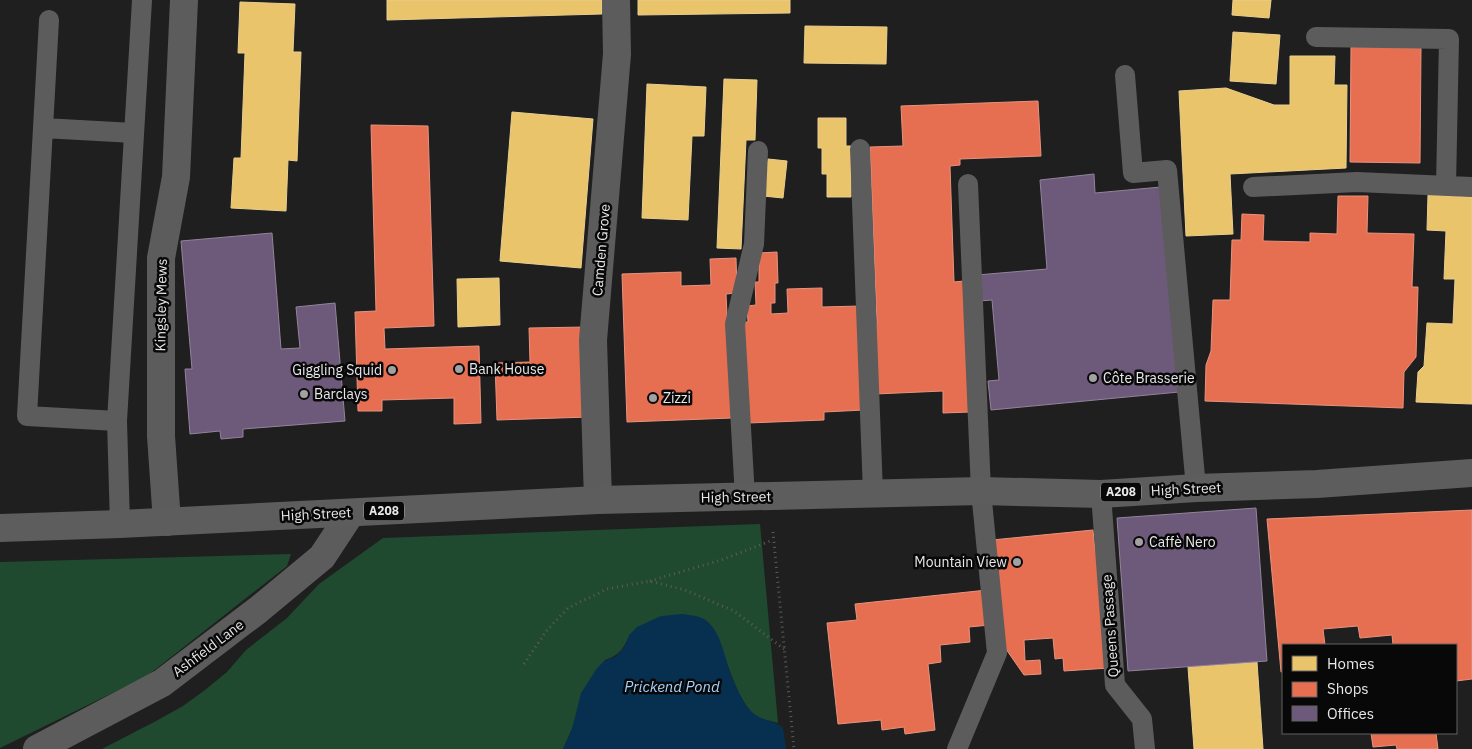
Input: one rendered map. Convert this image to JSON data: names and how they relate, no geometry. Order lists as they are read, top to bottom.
{
  "streets": {
    "main road": ["High Street", "A208"],
    "street": ["Camden Grove", "Kingsley Mews", "Ashfield Lane"],
    "lane": ["Queens Passage"]
  },
  "crossings": [
    ["Camden Grove", "High Street"],
    ["Kingsley Mews", "High Street"],
    ["High Street", "Queens Passage"],
    ["High Street", "Ashfield Lane"]
  ],
  "water": ["Prickend Pond"],
  "places": [
    "Bank House",
    "Giggling Squid",
    "Côte Brasserie",
    "Barclays",
    "Zizzi",
    "Caffè Nero",
    "Mountain View"
  ],
  "legend": ["Homes", "Shops", "Offices"]
}
